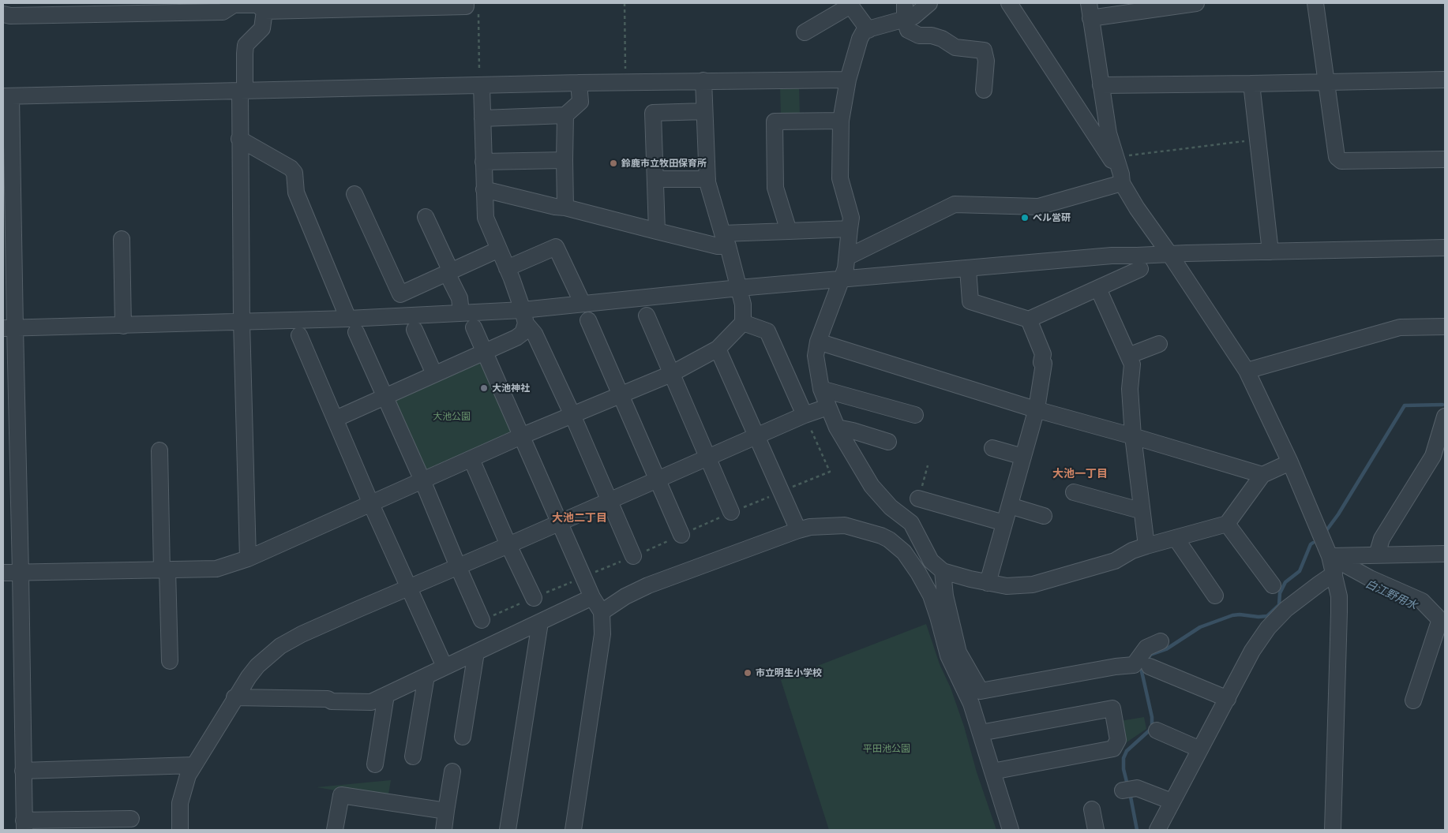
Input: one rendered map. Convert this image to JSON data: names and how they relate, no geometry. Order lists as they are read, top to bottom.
{
  "districts": ["大池一丁目", "大池二丁目"],
  "water": ["白江野用水"],
  "parks": ["大池公園", "平田池公園"],
  "places": [
    "鈴鹿市立牧田保育所",
    "べル営研",
    "大池神社",
    "市立明生小学校"
  ]
}
